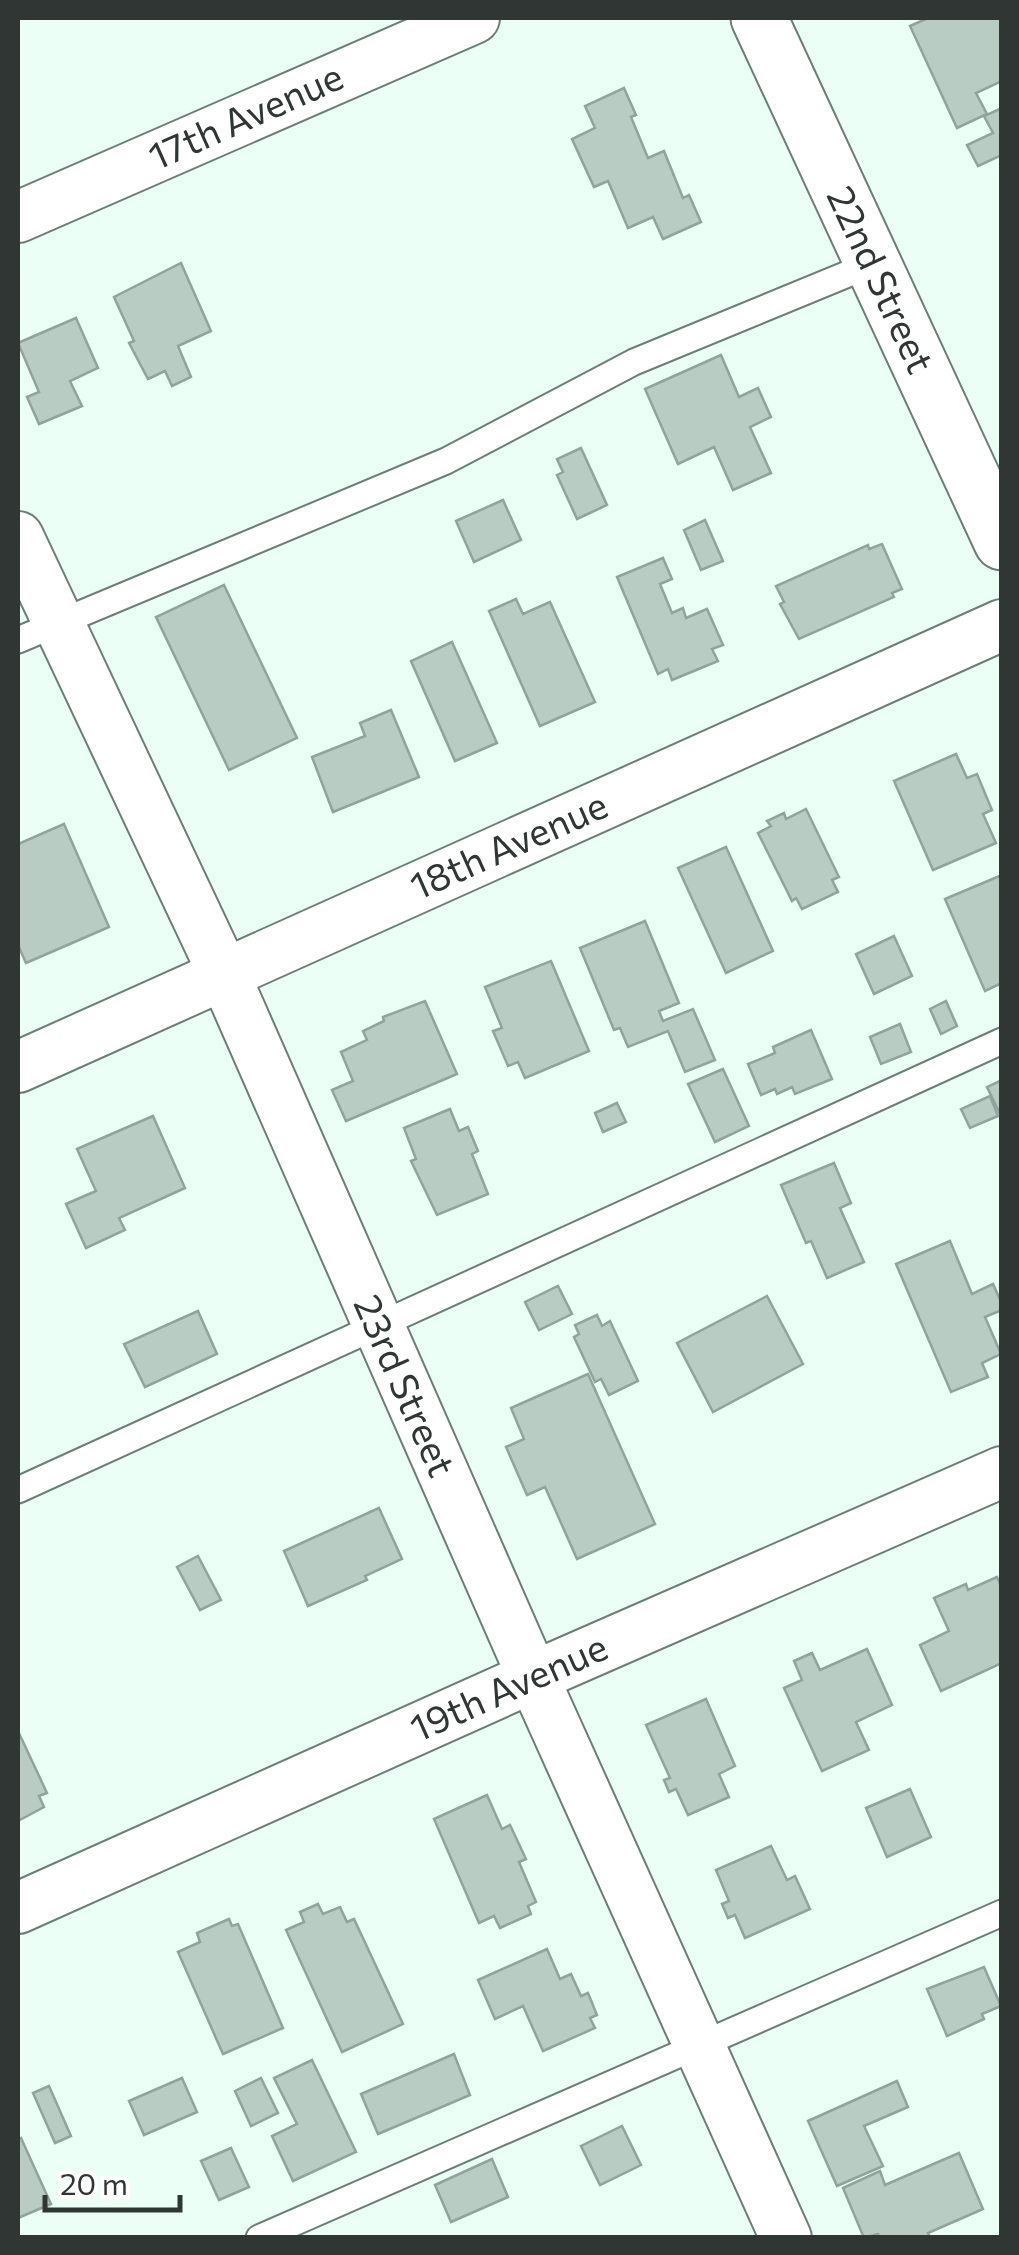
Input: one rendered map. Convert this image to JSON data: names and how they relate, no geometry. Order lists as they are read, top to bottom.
{
  "streets": {
    "street": [
      "17th Avenue",
      "22nd Street",
      "18th Avenue",
      "23rd Street",
      "19th Avenue"
    ]
  },
  "crossings": [
    ["18th Avenue", "23rd Street"],
    ["23rd Street", "19th Avenue"]
  ],
  "scale_bar": "20 m"
}
